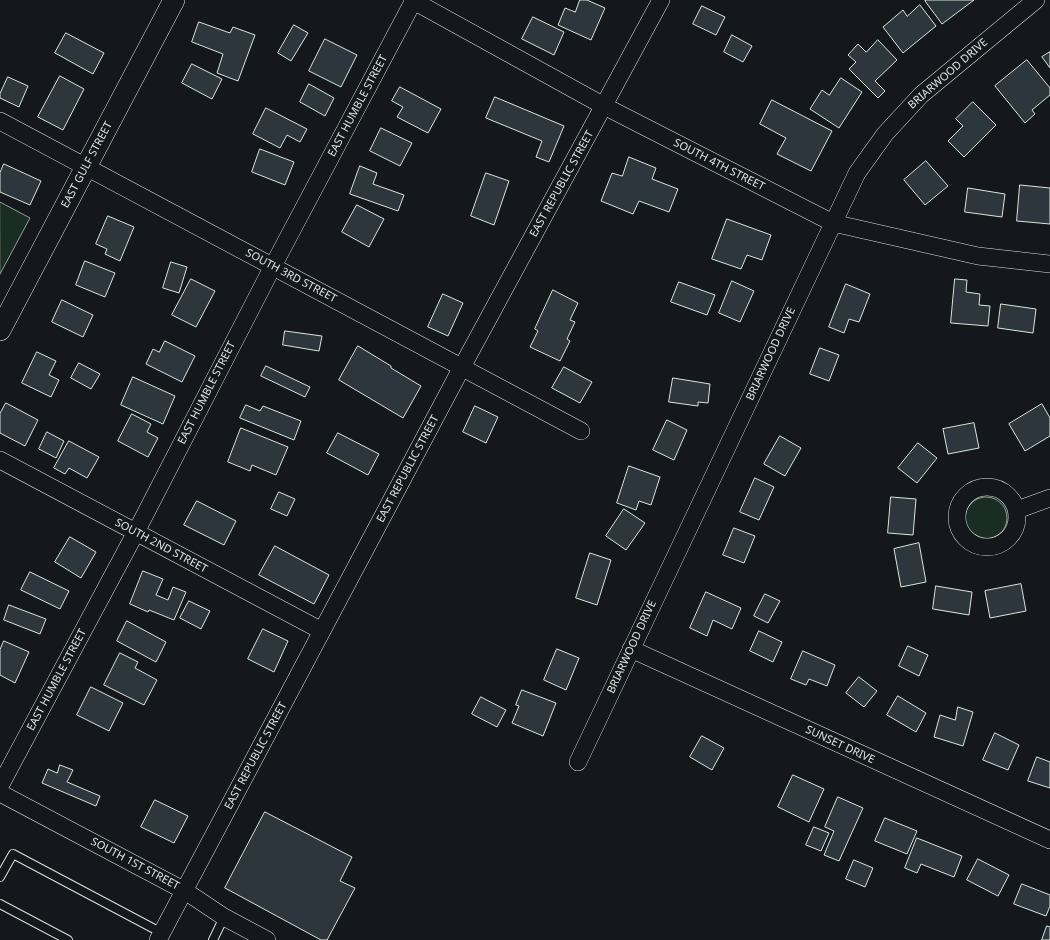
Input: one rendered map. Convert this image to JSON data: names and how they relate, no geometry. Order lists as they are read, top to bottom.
{
  "streets": {
    "street": [
      "BRIARWOOD DRIVE",
      "EAST HUMBLE STREET",
      "EAST GULF STREET",
      "SOUTH 4TH STREET",
      "EAST REPUBLIC STREET",
      "SOUTH 3RD STREET",
      "SOUTH 2ND STREET",
      "SUNSET DRIVE",
      "SOUTH 1ST STREET"
    ]
  },
  "crossings": [
    ["BRIARWOOD DRIVE", "SOUTH 4TH STREET"],
    ["BRIARWOOD DRIVE", "SUNSET DRIVE"],
    ["EAST HUMBLE STREET", "SOUTH 4TH STREET"],
    ["EAST HUMBLE STREET", "SOUTH 3RD STREET"],
    ["EAST HUMBLE STREET", "SOUTH 2ND STREET"],
    ["EAST GULF STREET", "SOUTH 3RD STREET"],
    ["SOUTH 4TH STREET", "EAST REPUBLIC STREET"],
    ["EAST REPUBLIC STREET", "SOUTH 3RD STREET"],
    ["EAST REPUBLIC STREET", "SOUTH 2ND STREET"],
    ["EAST REPUBLIC STREET", "SOUTH 1ST STREET"]
  ]
}
